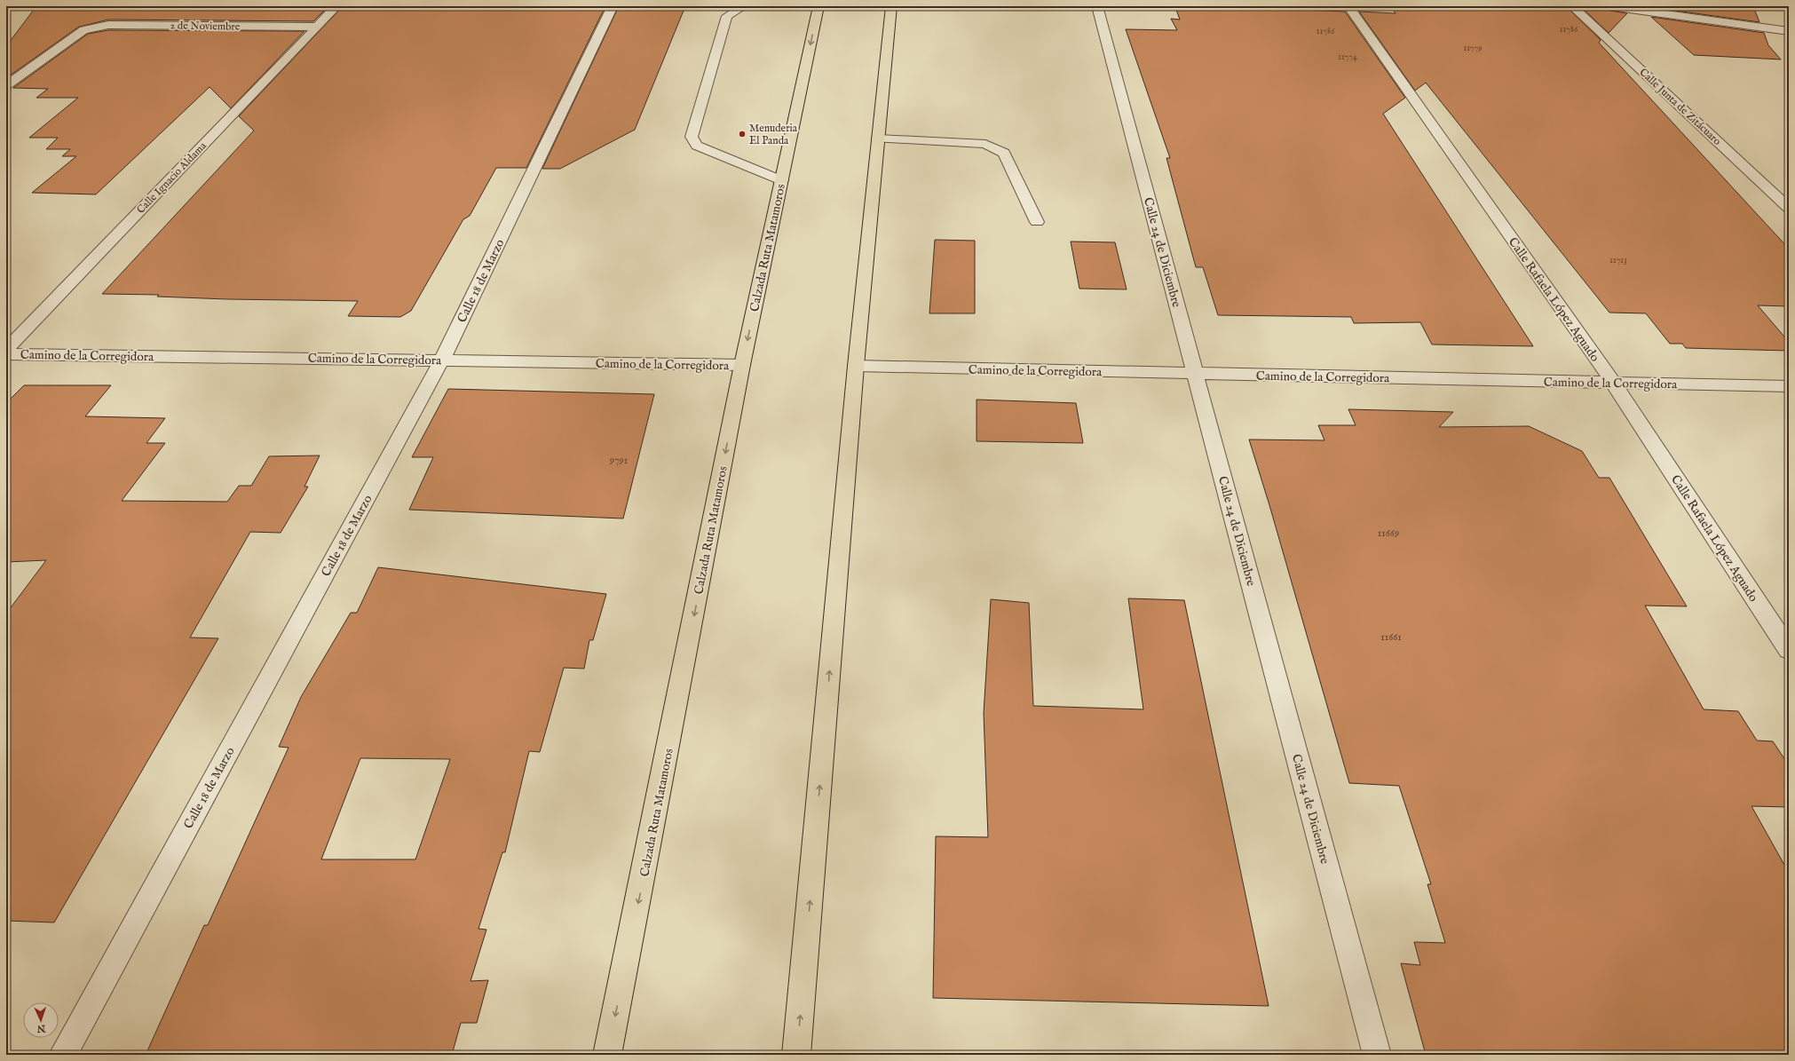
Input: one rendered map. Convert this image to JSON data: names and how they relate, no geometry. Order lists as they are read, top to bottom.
{
  "streets": {
    "main road": ["Calzada Ruta Matamoros"],
    "street": [
      "2 de Noviembre",
      "Calle Junta de Zitácuaro",
      "Calle Ignacio Aldama",
      "Calle 24 de Diciembre",
      "Calle 18 de Marzo",
      "Calle Rafaela López Aguado",
      "Camino de la Corregidora"
    ]
  },
  "crossings": [
    ["2 de Noviembre", "Calle Ignacio Aldama"],
    ["Calzada Ruta Matamoros", "Camino de la Corregidora"],
    ["Calle 24 de Diciembre", "Camino de la Corregidora"],
    ["Calle 18 de Marzo", "Camino de la Corregidora"],
    ["Calle Rafaela López Aguado", "Camino de la Corregidora"]
  ],
  "places": ["Menuderia El Panda"],
  "house_numbers": [
    "11786",
    "11786",
    "11779",
    "11774",
    "11713",
    "9791",
    "11669",
    "11661"
  ],
  "north": "bottom"
}
